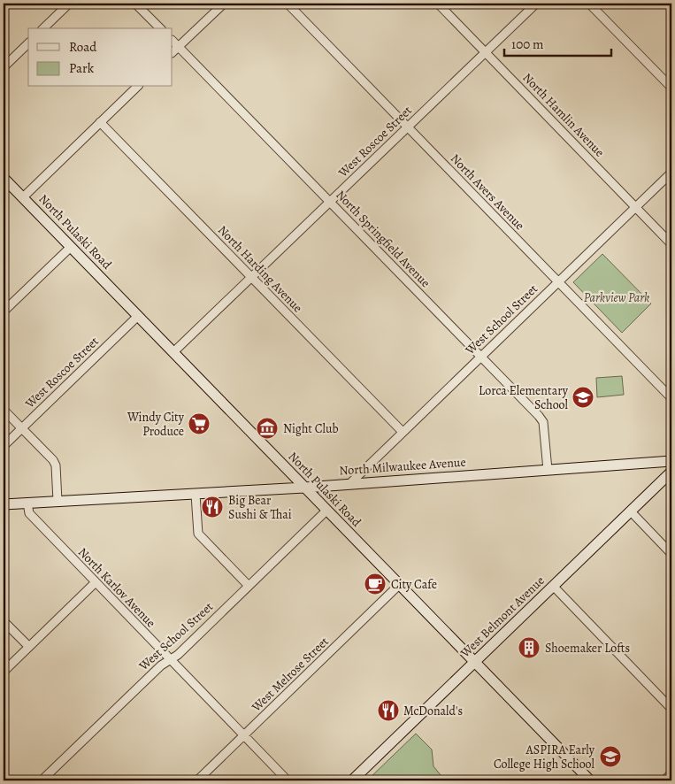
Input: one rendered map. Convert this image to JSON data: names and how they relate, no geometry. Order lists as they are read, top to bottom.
{
  "streets": {
    "main road": ["North Pulaski Road", "North Milwaukee Avenue", "West Belmont Avenue"],
    "street": [
      "North Hamlin Avenue",
      "West Roscoe Street",
      "North Avers Avenue",
      "North Springfield Avenue",
      "North Harding Avenue",
      "West School Street",
      "North Karlov Avenue",
      "West Melrose Street"
    ]
  },
  "crossings": [
    ["North Hamlin Avenue", "West Roscoe Street"],
    ["North Hamlin Avenue", "West School Street"],
    ["West Roscoe Street", "North Avers Avenue"],
    ["West Roscoe Street", "North Pulaski Road"],
    ["West Roscoe Street", "North Springfield Avenue"],
    ["West Roscoe Street", "North Harding Avenue"],
    ["North Avers Avenue", "West School Street"],
    ["North Pulaski Road", "West School Street"],
    ["North Pulaski Road", "North Milwaukee Avenue"],
    ["North Pulaski Road", "West Belmont Avenue"],
    ["North Pulaski Road", "West Melrose Street"],
    ["North Springfield Avenue", "West School Street"],
    ["North Springfield Avenue", "North Milwaukee Avenue"],
    ["North Harding Avenue", "West School Street"],
    ["West School Street", "North Milwaukee Avenue"],
    ["West School Street", "North Karlov Avenue"],
    ["North Milwaukee Avenue", "North Karlov Avenue"],
    ["North Karlov Avenue", "West Melrose Street"]
  ],
  "parks": ["Parkview Park"],
  "places": {
    "school or university": ["Lorca Elementary School", "ASPIRA Early College High School"],
    "supermarket": ["Windy City Produce"],
    "museum": ["Night Club"],
    "restaurant": ["Big Bear Sushi & Thai", "McDonald's"],
    "cafe": ["City Cafe"],
    "building": ["Shoemaker Lofts"]
  },
  "legend": ["Road", "Park"],
  "scale_bar": "100 m"
}
